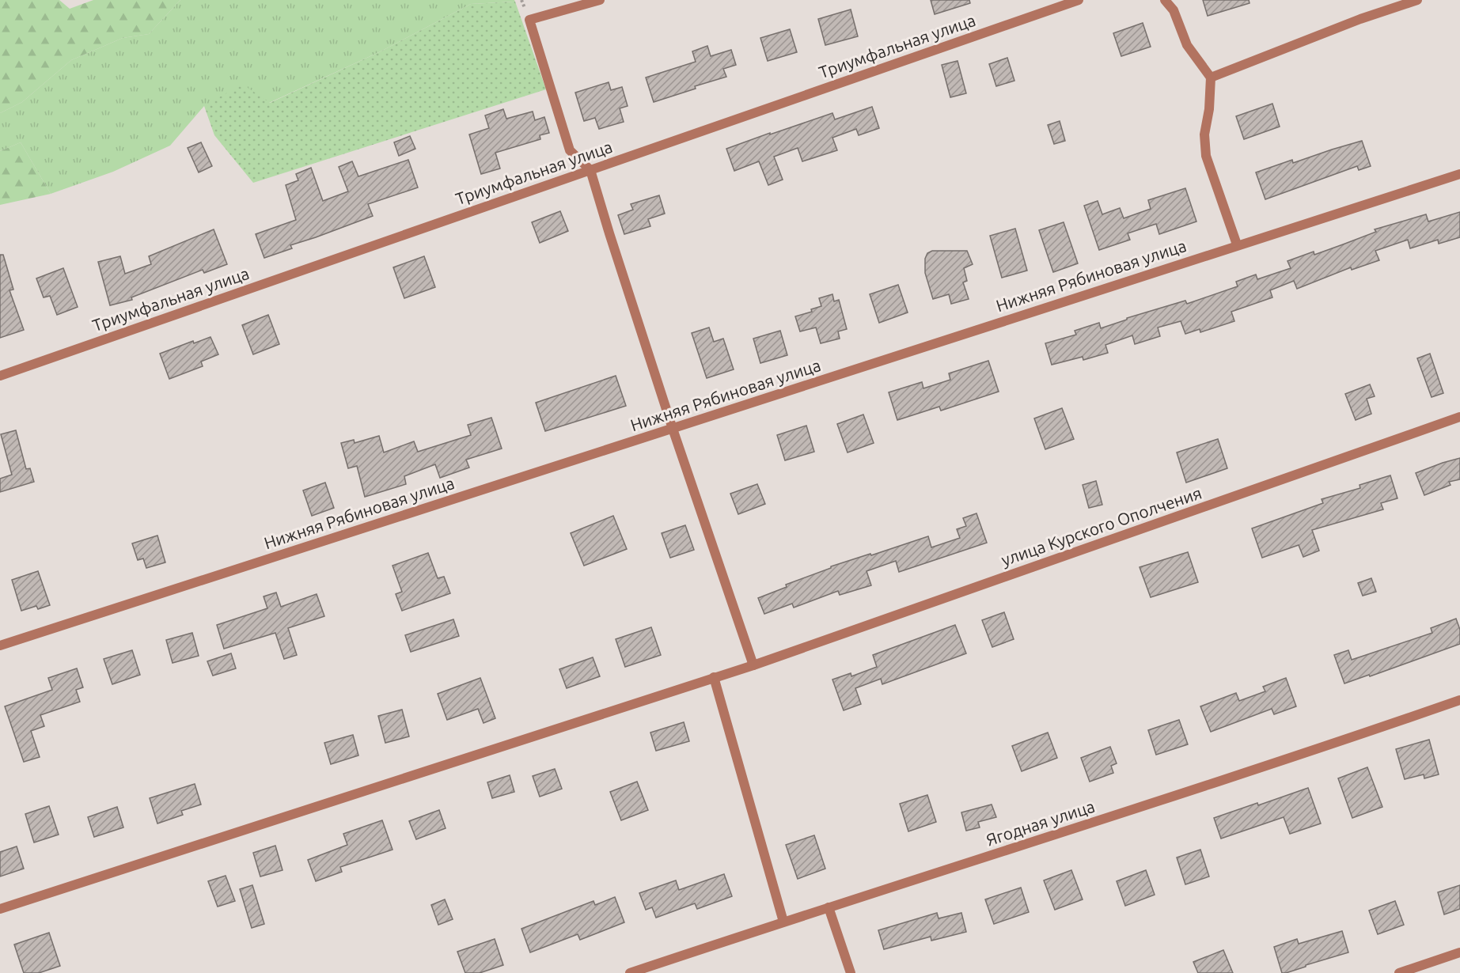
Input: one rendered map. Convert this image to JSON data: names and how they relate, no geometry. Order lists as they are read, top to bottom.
{
  "streets": {
    "street": [
      "Триумфальная улица",
      "Нижняя Рябиновая улица",
      "улица Курского Ополчения",
      "Ягодная улица"
    ]
  }
}
